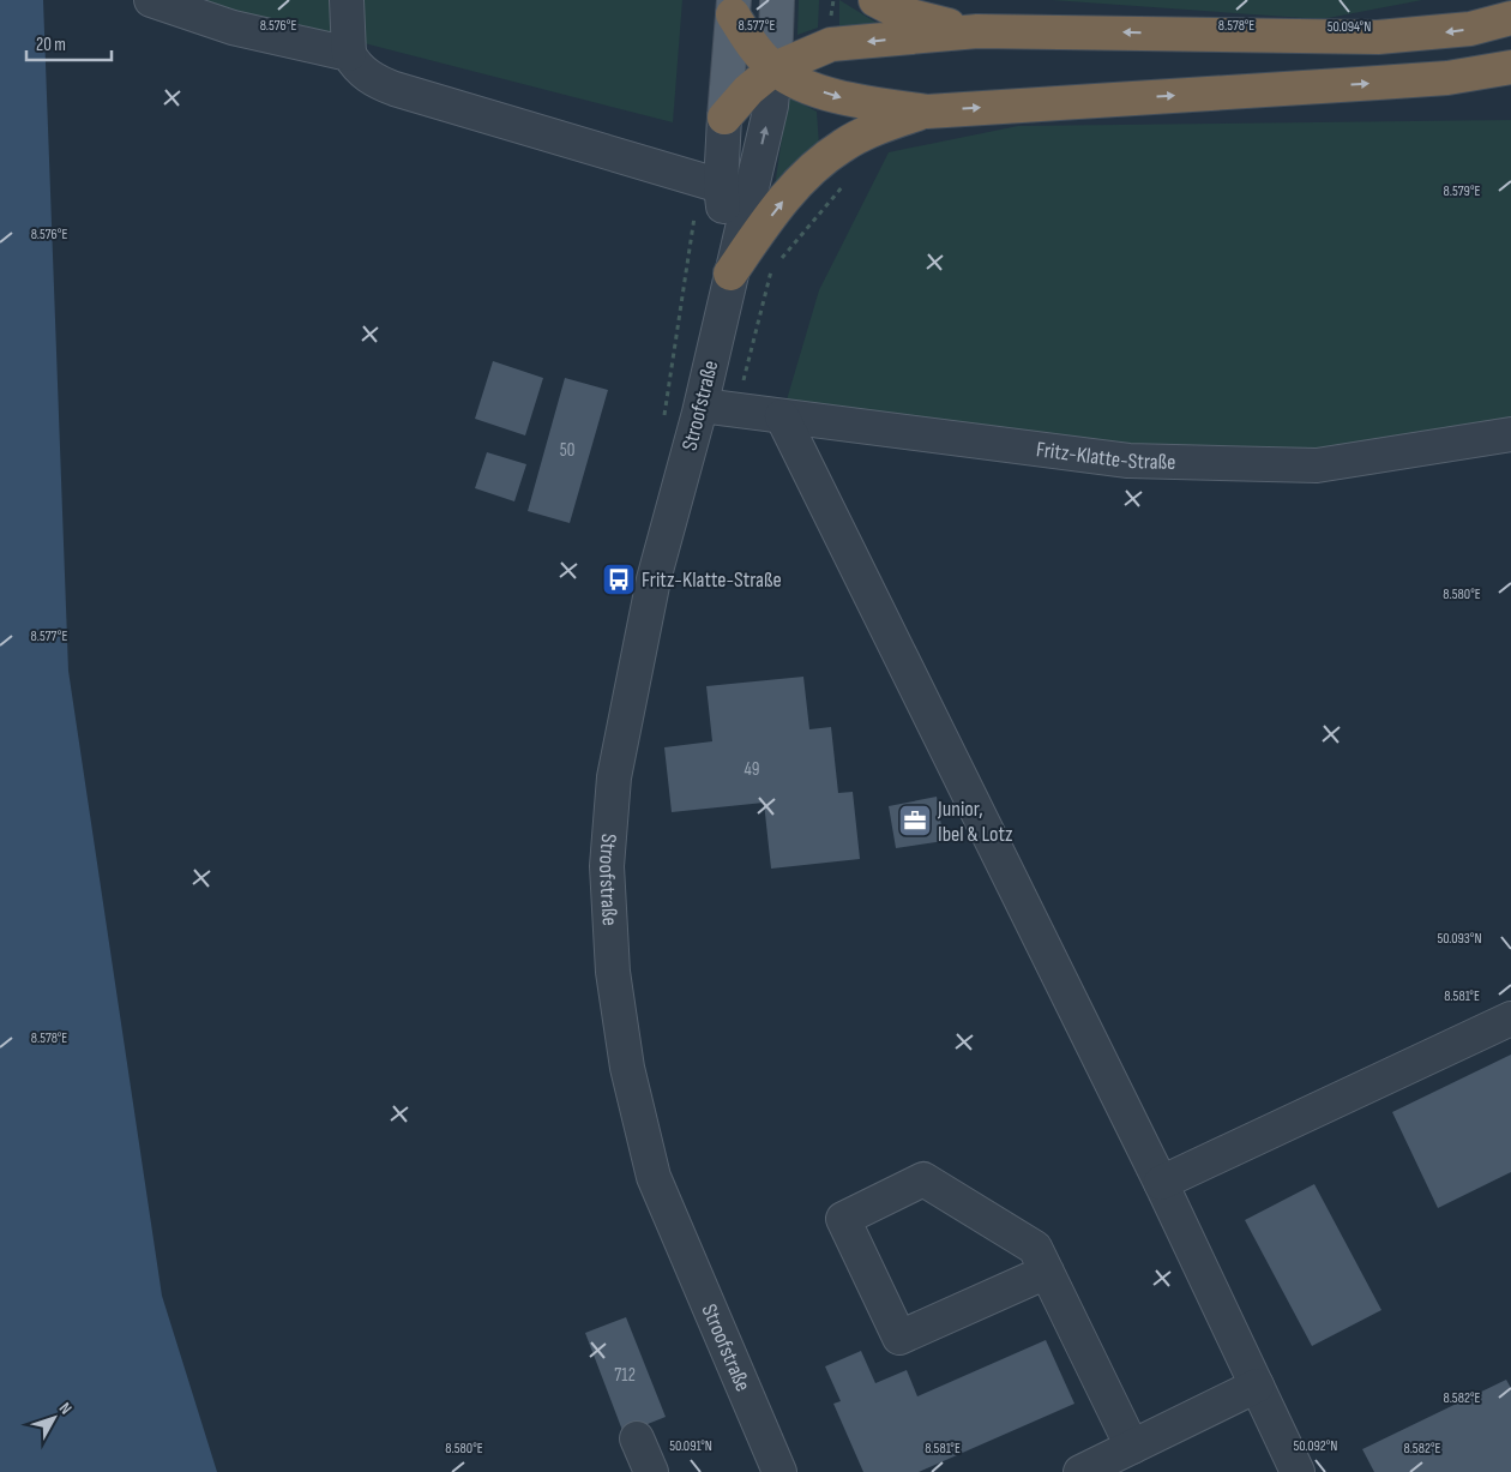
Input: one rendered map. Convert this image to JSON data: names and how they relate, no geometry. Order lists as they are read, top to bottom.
{
  "streets": {
    "street": ["Stroofstraße", "Fritz-Klatte-Straße"]
  },
  "crossings": [
    ["Stroofstraße", "Fritz-Klatte-Straße"]
  ],
  "places": {
    "bus stop": ["Fritz-Klatte-Straße"],
    "office": ["Junior, Ibel & Lotz"]
  },
  "house_numbers": ["50", "49", "712"],
  "scale_bar": "20 m",
  "north": "top right",
  "coordinates": [
    "8.576°E",
    "8.577°E",
    "8.578°E",
    "50.094°N",
    "8.579°E",
    "8.580°E",
    "50.093°N",
    "8.581°E",
    "8.582°E",
    "50.091°N",
    "50.092°N"
  ]
}
